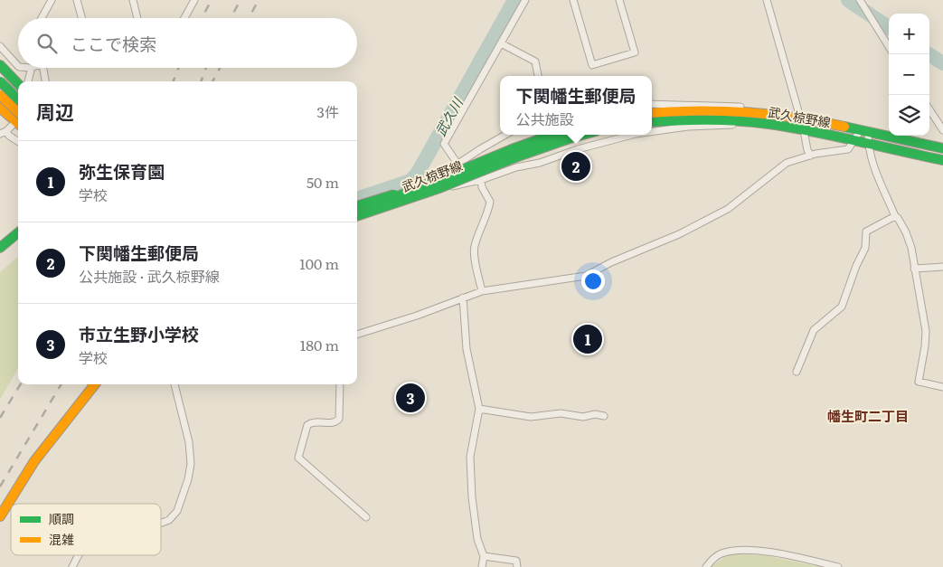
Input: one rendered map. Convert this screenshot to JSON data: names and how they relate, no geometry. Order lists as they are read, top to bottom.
{
  "streets": {
    "main road": ["武久椋野線"]
  },
  "districts": ["幡生町二丁目"],
  "water": ["武久川"],
  "legend": ["順調", "混雑"],
  "page": {
    "map_buttons": ["+", "−"],
    "search": "ここで検索",
    "popup": ["下関幡生郵便局", "公共施設"],
    "heading": ["周辺", "3件"],
    "list": [
      {
        "mark": "1",
        "name": "弥生保育園",
        "note": "学校",
        "value": "50 m"
      },
      {
        "mark": "2",
        "name": "下関幡生郵便局",
        "note": "公共施設 · 武久椋野線",
        "value": "100 m"
      },
      {
        "mark": "3",
        "name": "市立生野小学校",
        "note": "学校",
        "value": "180 m"
      }
    ],
    "pins": ["2", "1", "3"]
  }
}
